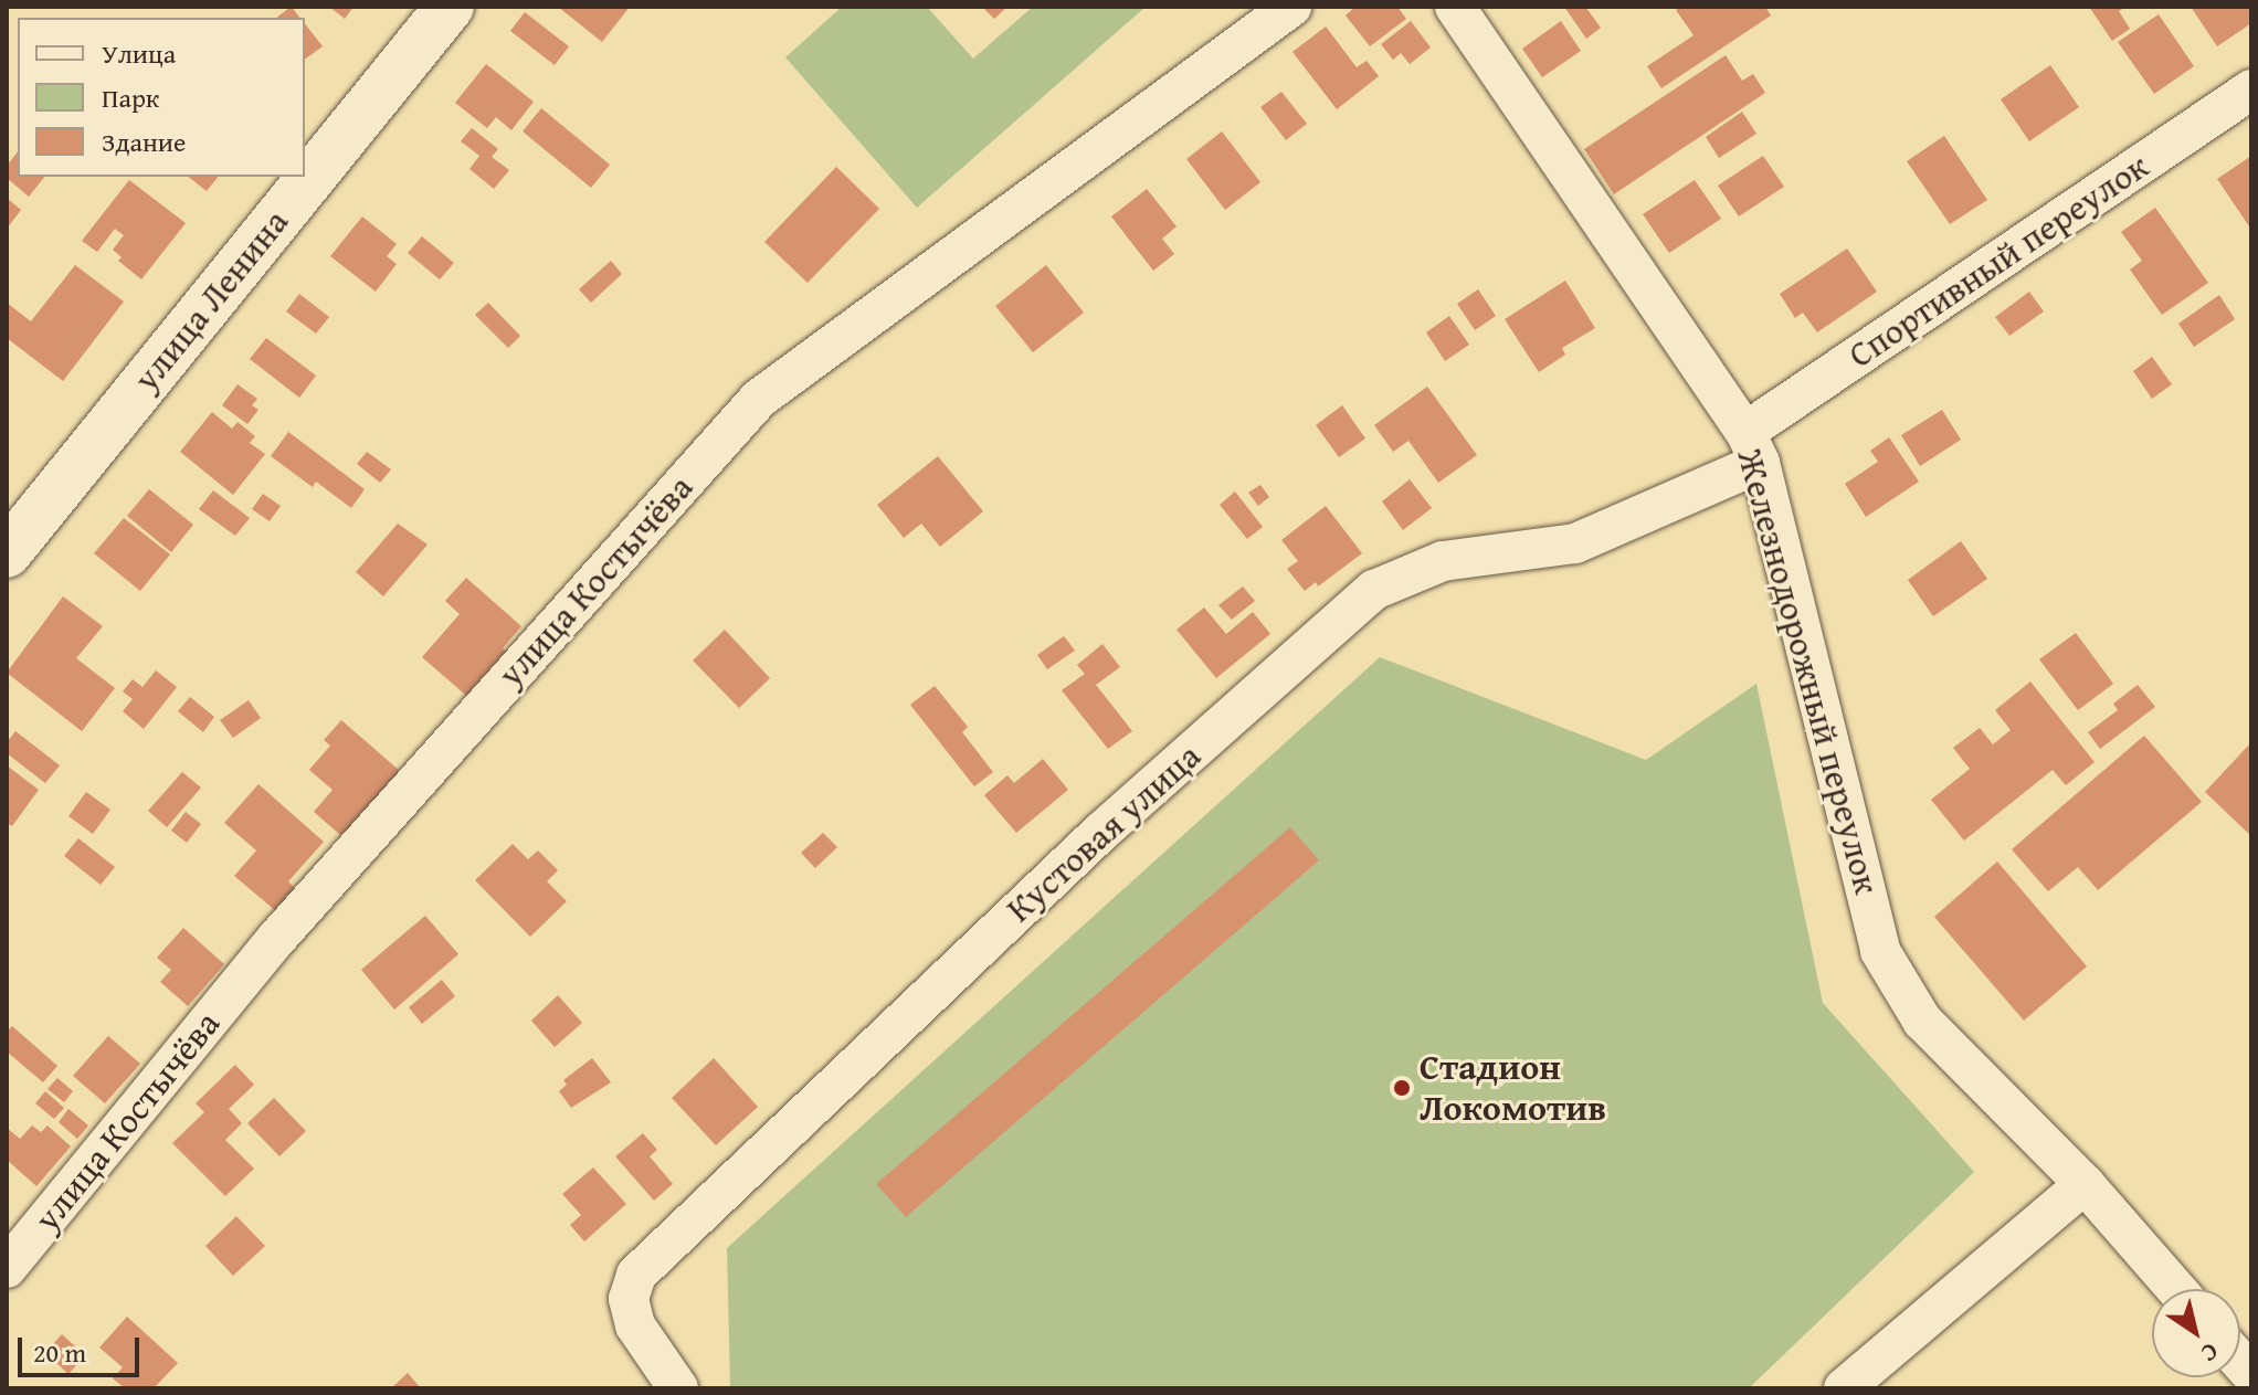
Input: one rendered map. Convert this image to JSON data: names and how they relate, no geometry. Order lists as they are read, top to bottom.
{
  "streets": {
    "main road": ["улица Ленина"],
    "street": [
      "Спортивный переулок",
      "улица Костычёва",
      "Железнодорожный переулок",
      "Кустовая улица"
    ]
  },
  "crossings": [
    ["Спортивный переулок", "Железнодорожный переулок"],
    ["Спортивный переулок", "Кустовая улица"],
    ["Железнодорожный переулок", "Кустовая улица"]
  ],
  "places": ["Стадион Локомотив"],
  "legend": ["Улица", "Парк", "Здание"],
  "scale_bar": "20 m",
  "north": "bottom right"
}
